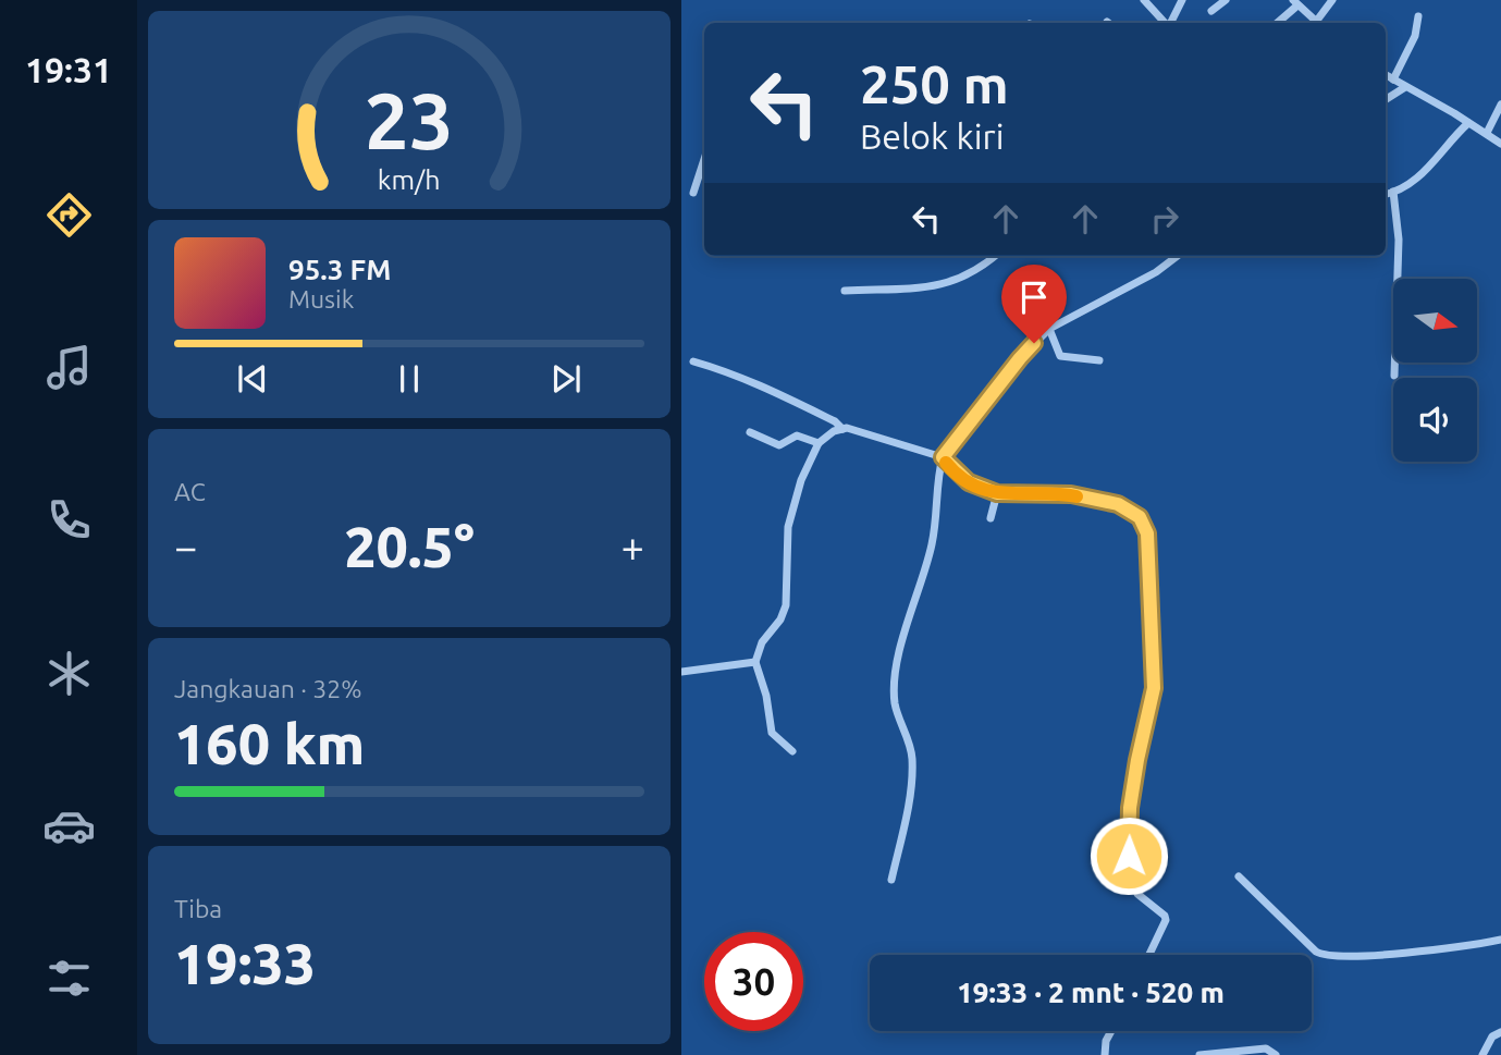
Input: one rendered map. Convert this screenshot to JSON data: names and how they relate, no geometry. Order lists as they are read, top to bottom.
{
  "north": "right",
  "page": {
    "tabs": "19:31",
    "turn": ["250 m", "Belok kiri"],
    "song": ["95.3 FM", "Musik"],
    "tile": [
      "AC",
      ["Jangkauan · 32%", "160 km"],
      ["Tiba", "19:33"]
    ],
    "heat": ["−", "20.5°", "+"],
    "limit": "30",
    "trip": "19:33 · 2 mnt · 520 m",
    "gauge": ["23", "km/h"]
  }
}
